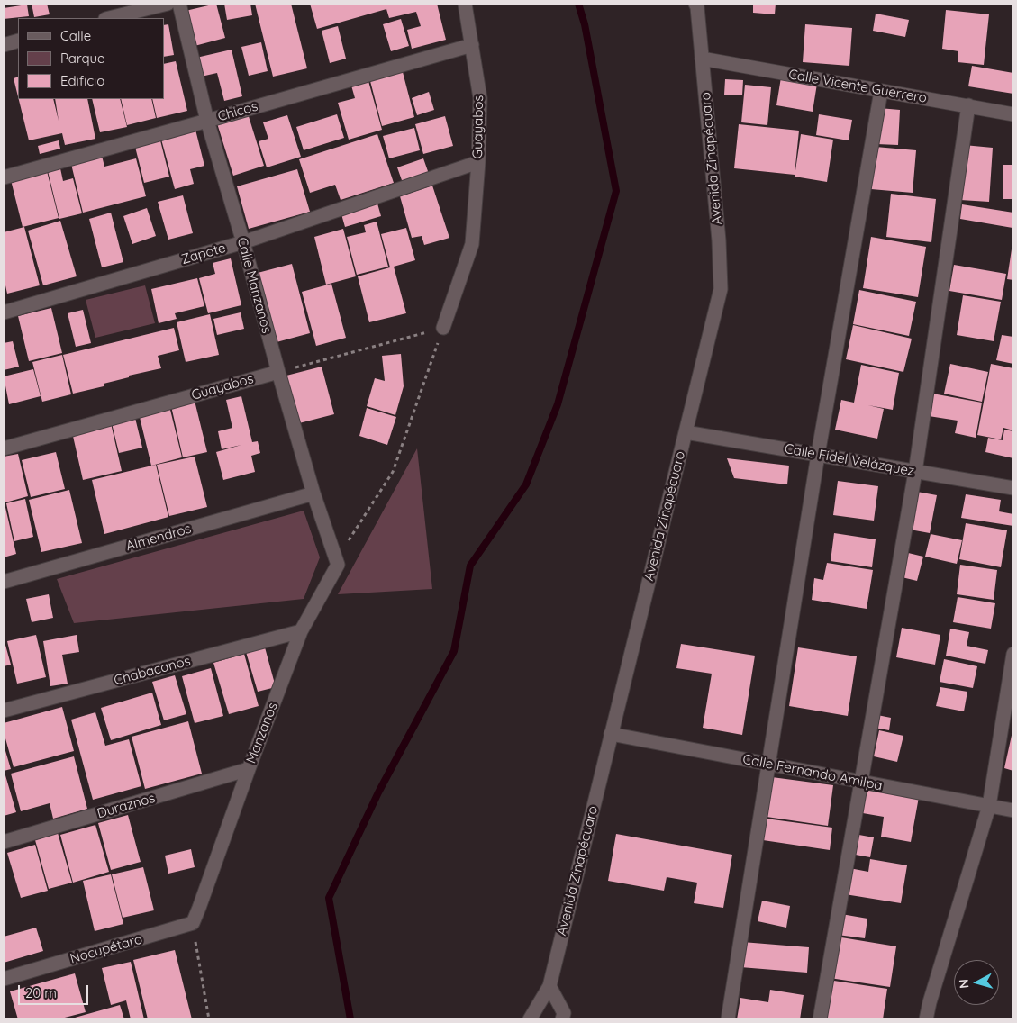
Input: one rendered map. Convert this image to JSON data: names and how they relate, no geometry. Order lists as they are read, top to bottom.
{
  "streets": {
    "street": [
      "Calle Vicente Guerrero",
      "Chicos",
      "Guayabos",
      "Avenida Zinapécuaro",
      "Zapote",
      "Calle Manzanos",
      "Calle Fidel Velázquez",
      "Almendros",
      "Chabacanos",
      "Manzanos",
      "Calle Fernando Amilpa",
      "Duraznos",
      "Nocupétaro"
    ]
  },
  "crossings": [
    ["Calle Vicente Guerrero", "Avenida Zinapécuaro"],
    ["Chicos", "Guayabos"],
    ["Chicos", "Calle Manzanos"],
    ["Guayabos", "Zapote"],
    ["Guayabos", "Calle Manzanos"],
    ["Avenida Zinapécuaro", "Calle Fidel Velázquez"],
    ["Avenida Zinapécuaro", "Calle Fernando Amilpa"],
    ["Zapote", "Calle Manzanos"],
    ["Calle Manzanos", "Almendros"],
    ["Calle Manzanos", "Manzanos"],
    ["Chabacanos", "Manzanos"],
    ["Manzanos", "Duraznos"],
    ["Manzanos", "Nocupétaro"]
  ],
  "legend": ["Calle", "Parque", "Edificio"],
  "scale_bar": "20 m",
  "north": "left"
}
